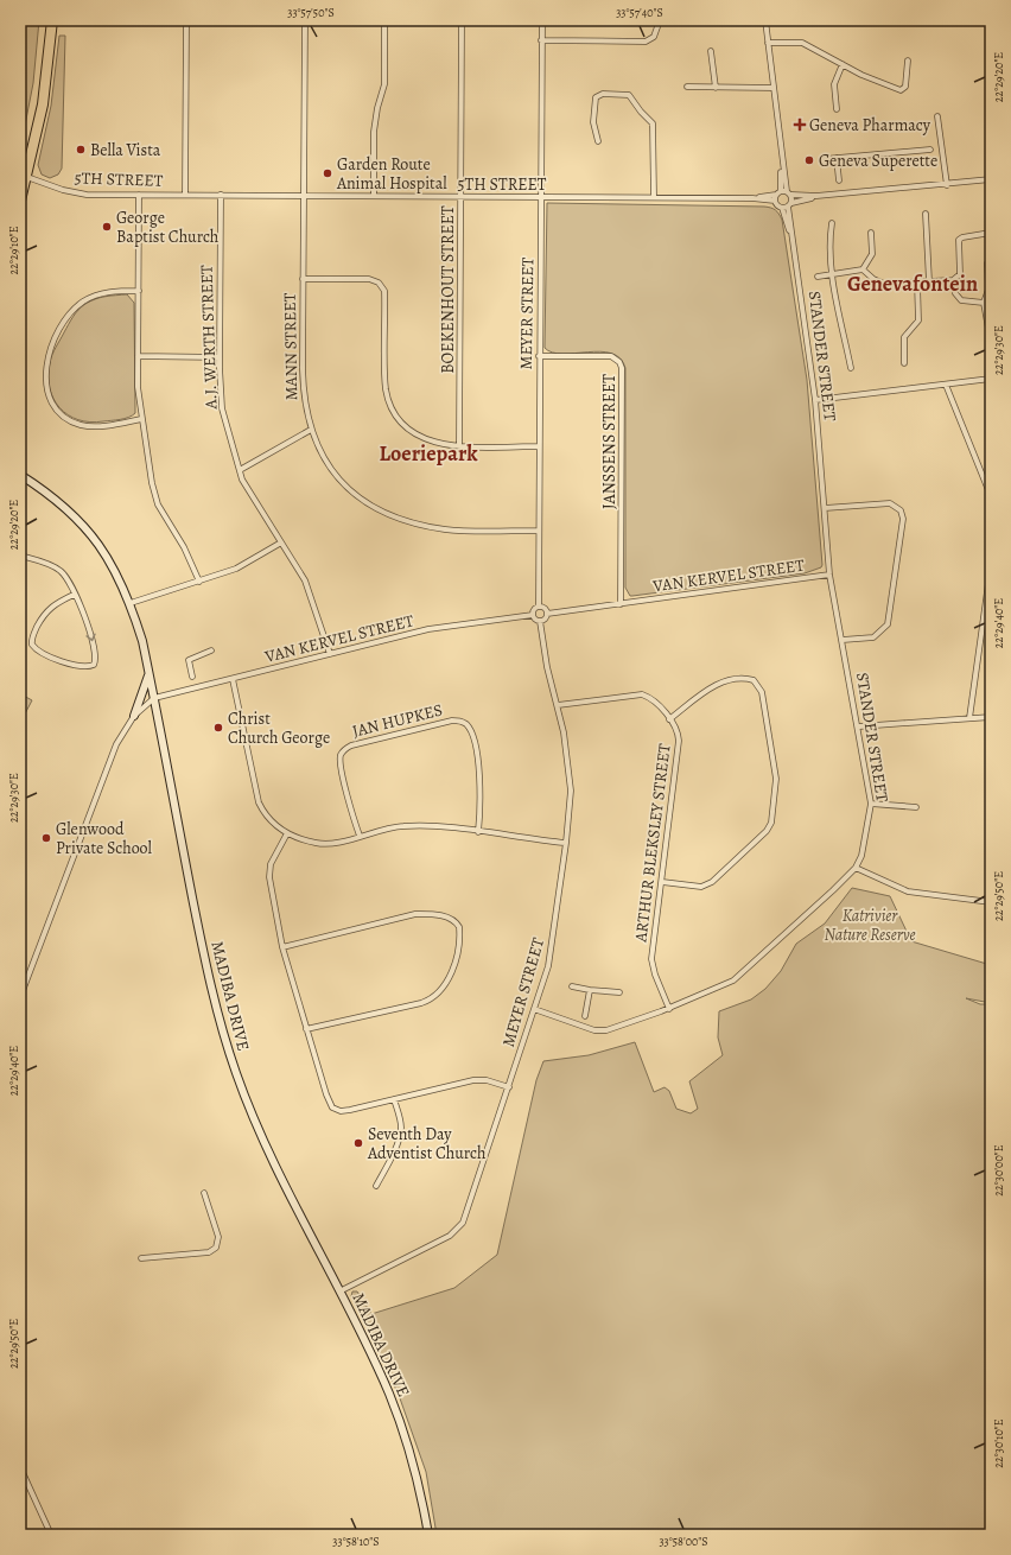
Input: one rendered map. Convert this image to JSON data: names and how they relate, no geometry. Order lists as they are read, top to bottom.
{
  "streets": {
    "street": [
      "5TH STREET",
      "BOEKENHOUT STREET",
      "MEYER STREET",
      "A.J. WERTH STREET",
      "MANN STREET",
      "STANDER STREET",
      "JANSSENS STREET",
      "VAN KERVEL STREET",
      "JAN HUPKES",
      "ARTHUR BLEKSLEY STREET",
      "MADIBA DRIVE"
    ]
  },
  "crossings": [
    ["5TH STREET", "BOEKENHOUT STREET"],
    ["5TH STREET", "MEYER STREET"],
    ["5TH STREET", "A.J. WERTH STREET"],
    ["5TH STREET", "MANN STREET"],
    ["5TH STREET", "STANDER STREET"],
    ["MEYER STREET", "MANN STREET"],
    ["MEYER STREET", "STANDER STREET"],
    ["MEYER STREET", "JANSSENS STREET"],
    ["MEYER STREET", "VAN KERVEL STREET"],
    ["MEYER STREET", "ARTHUR BLEKSLEY STREET"],
    ["MEYER STREET", "MADIBA DRIVE"],
    ["A.J. WERTH STREET", "VAN KERVEL STREET"],
    ["STANDER STREET", "VAN KERVEL STREET"],
    ["STANDER STREET", "ARTHUR BLEKSLEY STREET"],
    ["JANSSENS STREET", "VAN KERVEL STREET"],
    ["VAN KERVEL STREET", "MADIBA DRIVE"]
  ],
  "districts": ["Genevafontein", "Loeriepark"],
  "parks": ["Katrivier Nature Reserve"],
  "places": {
    "health": ["Geneva Pharmacy"],
    "other": [
      "Bella Vista",
      "Geneva Superette",
      "Garden Route Animal Hospital",
      "George Baptist Church",
      "Christ Church George",
      "Glenwood Private School",
      "Seventh Day Adventist Church"
    ]
  },
  "coordinates": [
    "33°57'50\"S",
    "33°57'40\"S",
    "22°29'20\"E",
    "22°29'10\"E",
    "22°29'30\"E",
    "22°29'40\"E",
    "22°29'50\"E",
    "22°30'00\"E",
    "22°30'10\"E",
    "33°58'10\"S",
    "33°58'00\"S"
  ]
}
